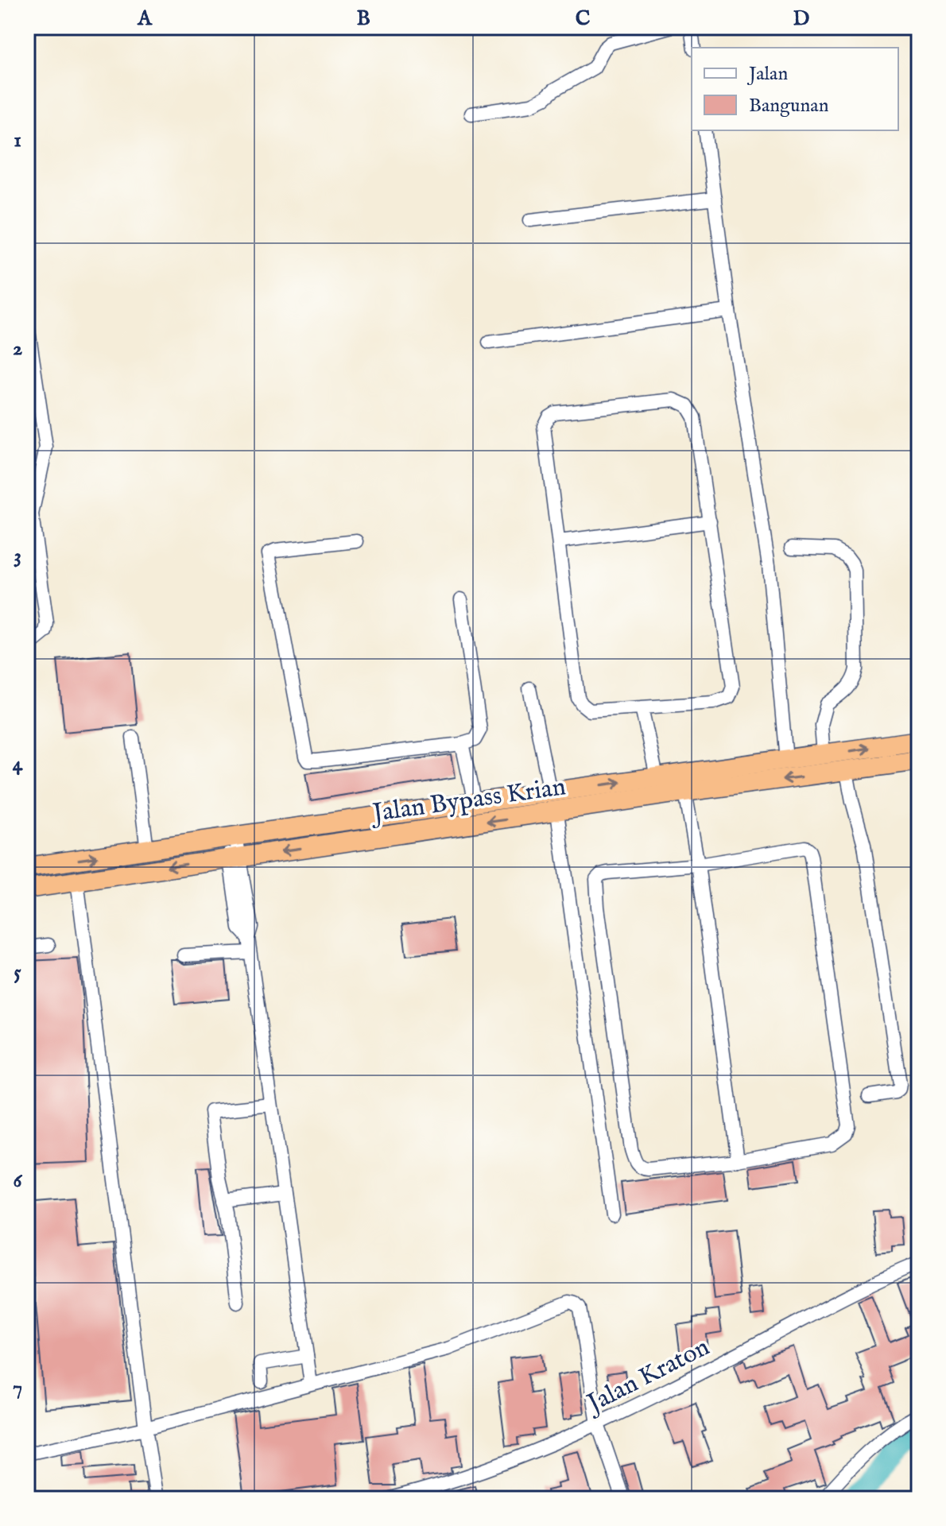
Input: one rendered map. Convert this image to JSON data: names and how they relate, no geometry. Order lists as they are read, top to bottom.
{
  "streets": {
    "highway": ["Jalan Bypass Krian"],
    "street": ["Jalan Kraton"]
  },
  "legend": ["Jalan", "Bangunan"],
  "grid": {
    "columns": [
      "A",
      "B",
      "C",
      "D"
    ],
    "rows": [
      "1",
      "2",
      "3",
      "4",
      "5",
      "6",
      "7"
    ]
  }
}
